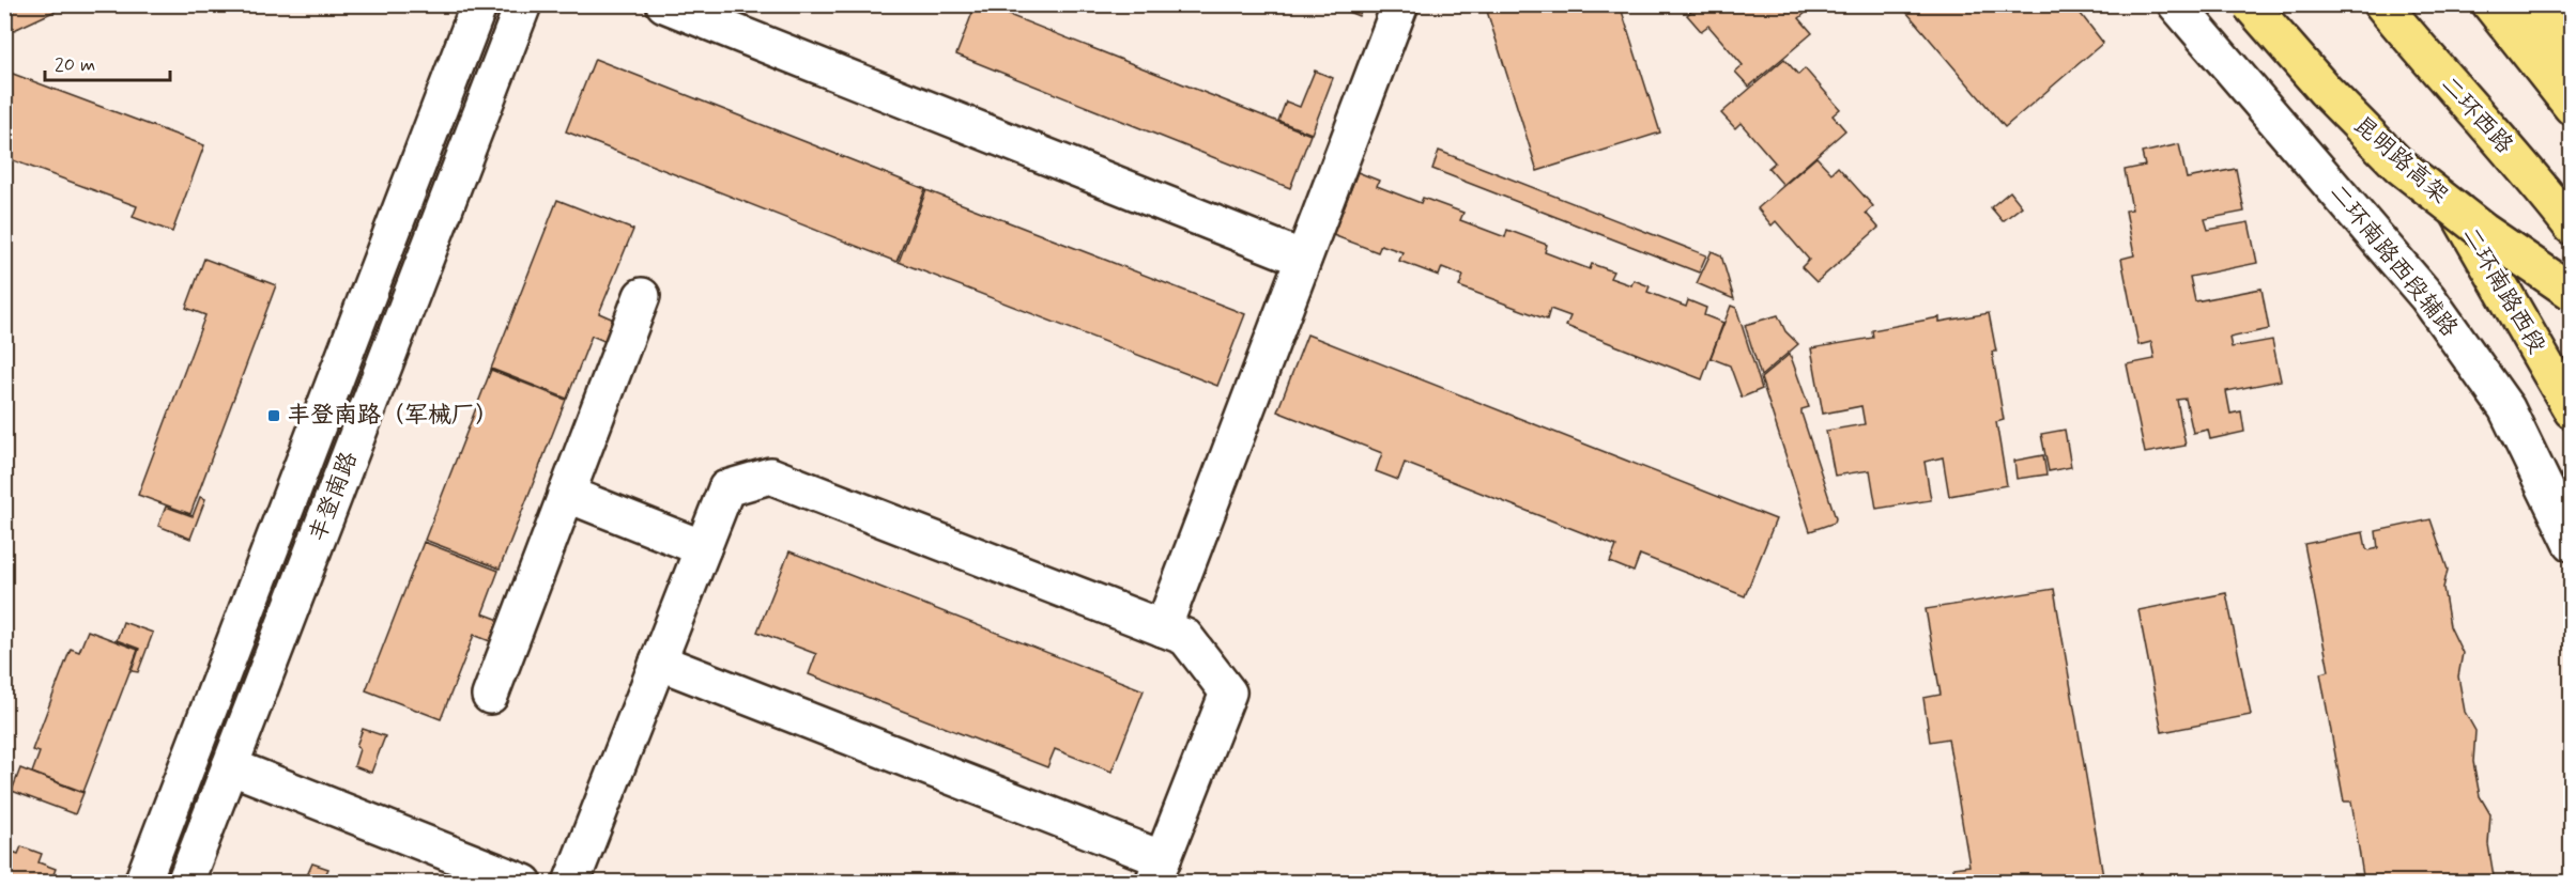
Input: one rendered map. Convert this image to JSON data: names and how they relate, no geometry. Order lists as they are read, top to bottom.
{
  "streets": {
    "main road": ["二环西路", "昆明路高架", "二环南路西段"],
    "street": ["二环南路西段辅路", "丰登南路"]
  },
  "places": {
    "transit": ["丰登南路（军械厂）"]
  },
  "scale_bar": "20 m"
}
